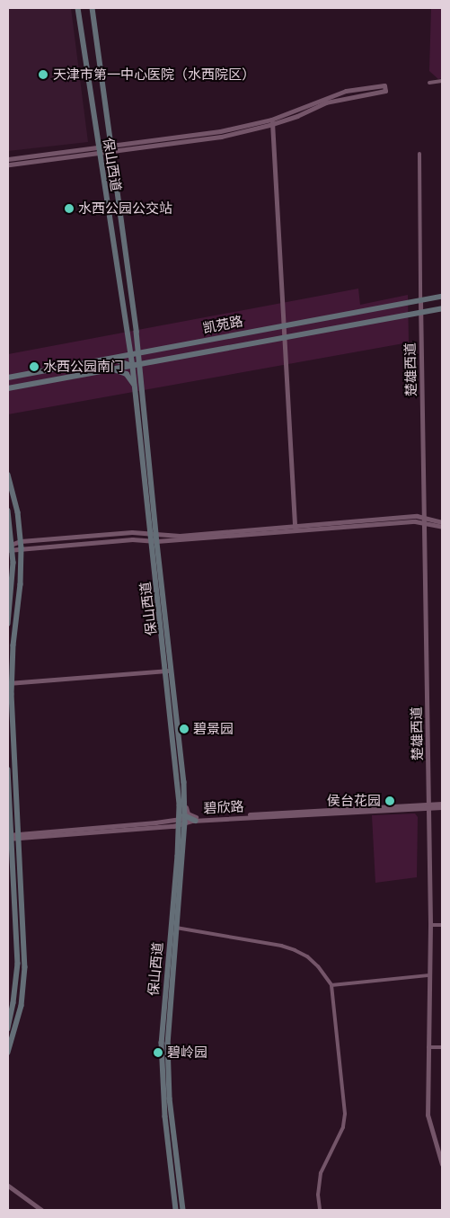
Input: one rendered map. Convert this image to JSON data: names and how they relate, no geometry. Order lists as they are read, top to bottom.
{
  "streets": {
    "main road": ["保山西道", "凯苑路"],
    "street": ["楚雄西道", "碧欣路"]
  },
  "crossings": [
    ["保山西道", "凯苑路"],
    ["保山西道", "碧欣路"],
    ["凯苑路", "楚雄西道"],
    ["楚雄西道", "碧欣路"]
  ],
  "places": [
    "天津市第一中心医院（水西院区）",
    "水西公园公交站",
    "水西公园南门",
    "碧景园",
    "侯台花园",
    "碧岭园"
  ]
}
